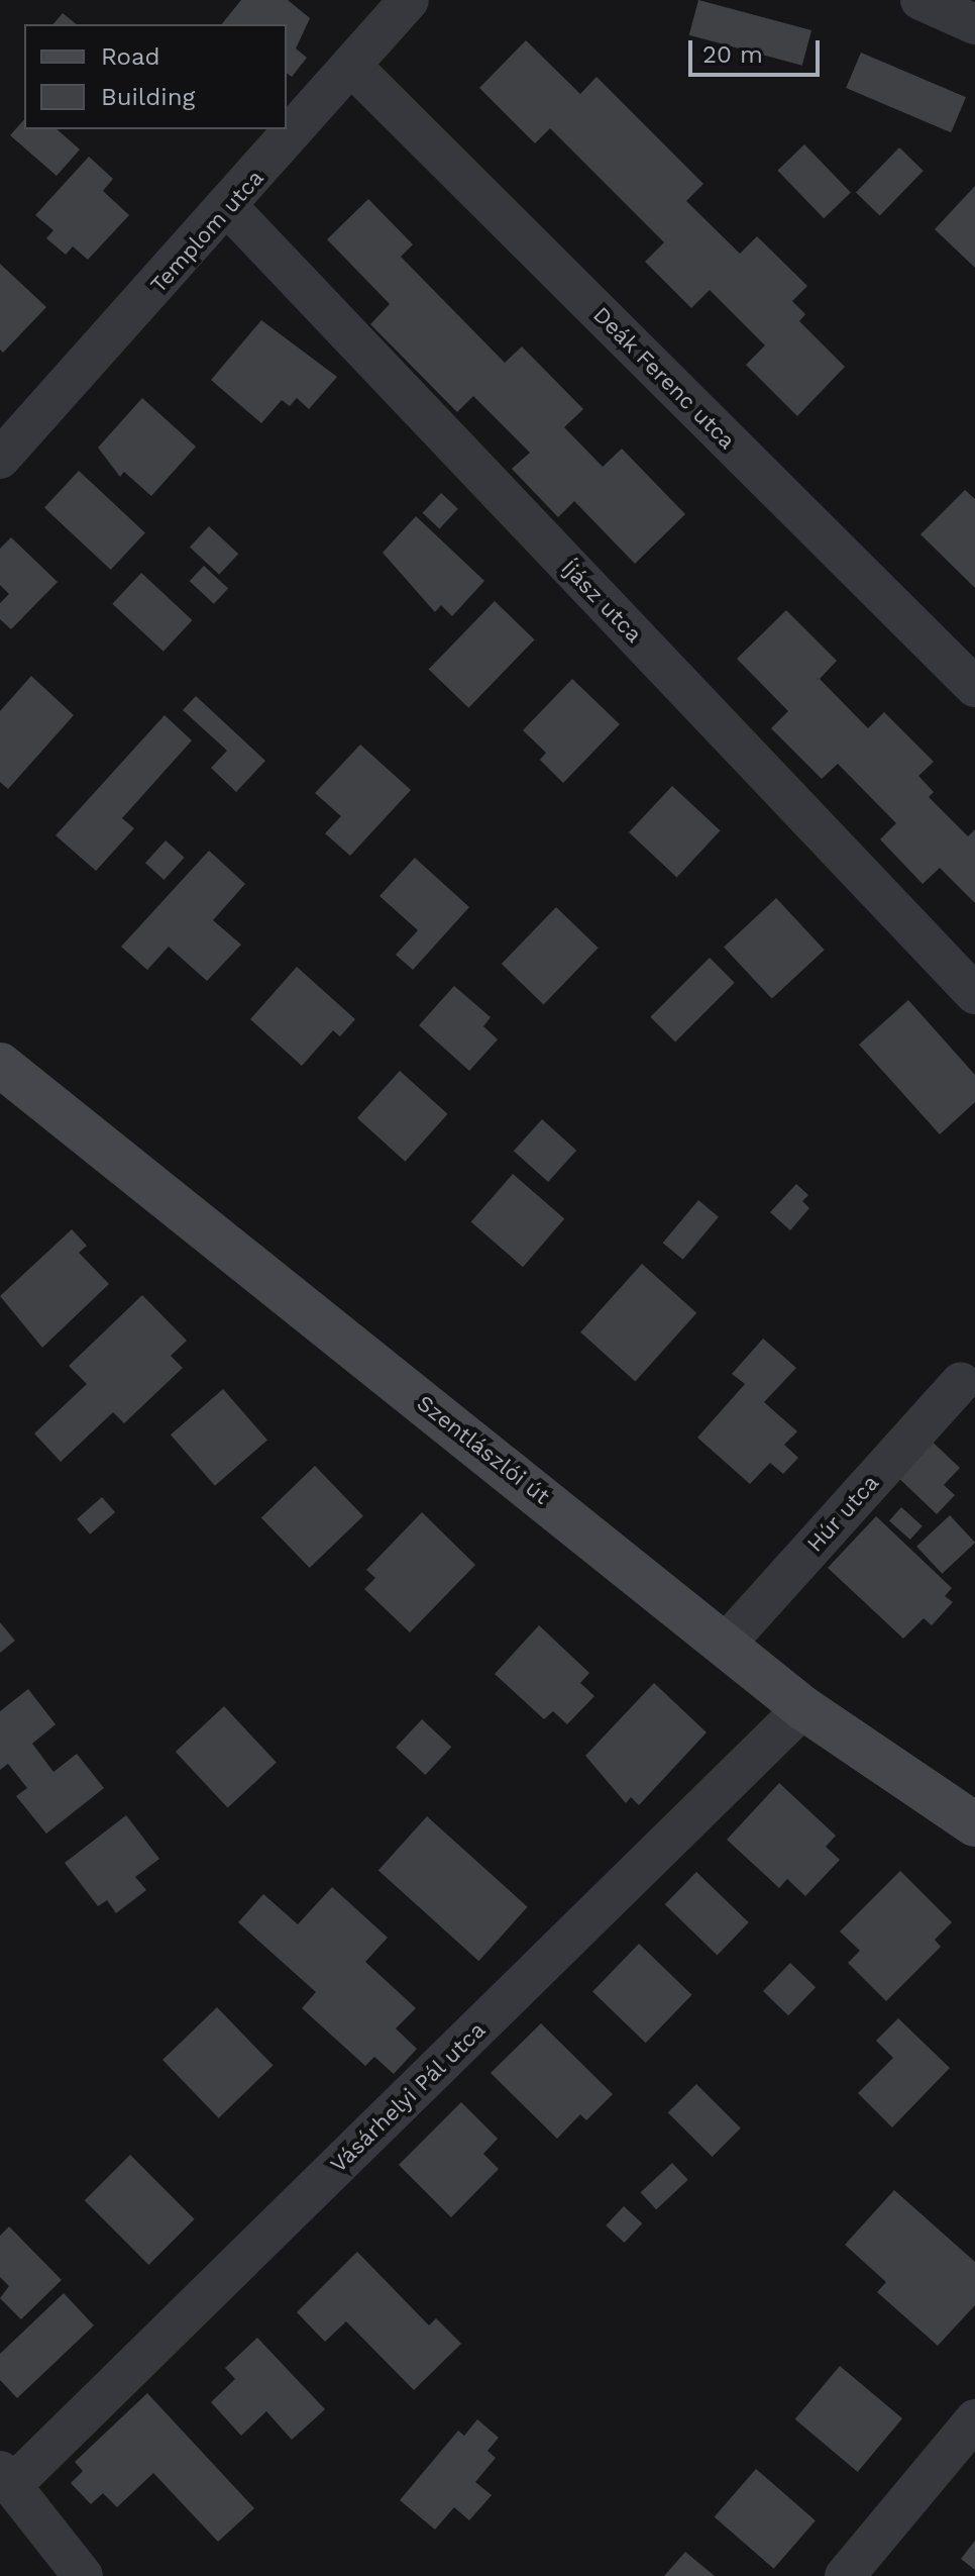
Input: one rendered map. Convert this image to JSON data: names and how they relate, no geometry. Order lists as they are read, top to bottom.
{
  "streets": {
    "main road": ["Szentlászlói út"],
    "street": [
      "Templom utca",
      "Deák Ferenc utca",
      "Íjász utca",
      "Húr utca",
      "Vásárhelyi Pál utca"
    ]
  },
  "crossings": [
    ["Templom utca", "Deák Ferenc utca"],
    ["Templom utca", "Íjász utca"],
    ["Szentlászlói út", "Húr utca"],
    ["Szentlászlói út", "Vásárhelyi Pál utca"]
  ],
  "legend": ["Road", "Building"],
  "scale_bar": "20 m"
}
